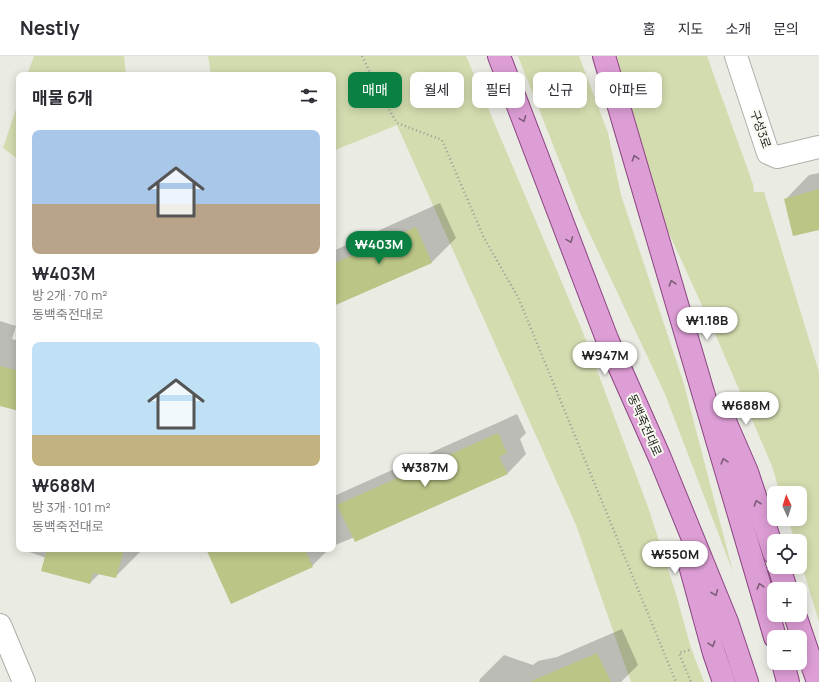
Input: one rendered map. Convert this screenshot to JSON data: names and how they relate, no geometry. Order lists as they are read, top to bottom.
{
  "streets": {
    "main road": ["동백죽전대로"],
    "street": ["구성3로"]
  },
  "north": "top",
  "page": {
    "header": "Nestly",
    "nav": [
      "홈",
      "지도",
      "소개",
      "문의"
    ],
    "chip": [
      "매매",
      "월세",
      "필터",
      "신규",
      "아파트"
    ],
    "heading": "매물 6개",
    "list": [
      {
        "name": "₩403M",
        "note": "방 2개 · 70 m² · 동백죽전대로"
      },
      {
        "name": "₩688M",
        "note": "방 3개 · 101 m² · 동백죽전대로"
      }
    ],
    "price": [
      "₩403M",
      "₩1.18B",
      "₩947M",
      "₩688M",
      "₩387M",
      "₩550M"
    ],
    "map_buttons": ["+", "−"]
  }
}
